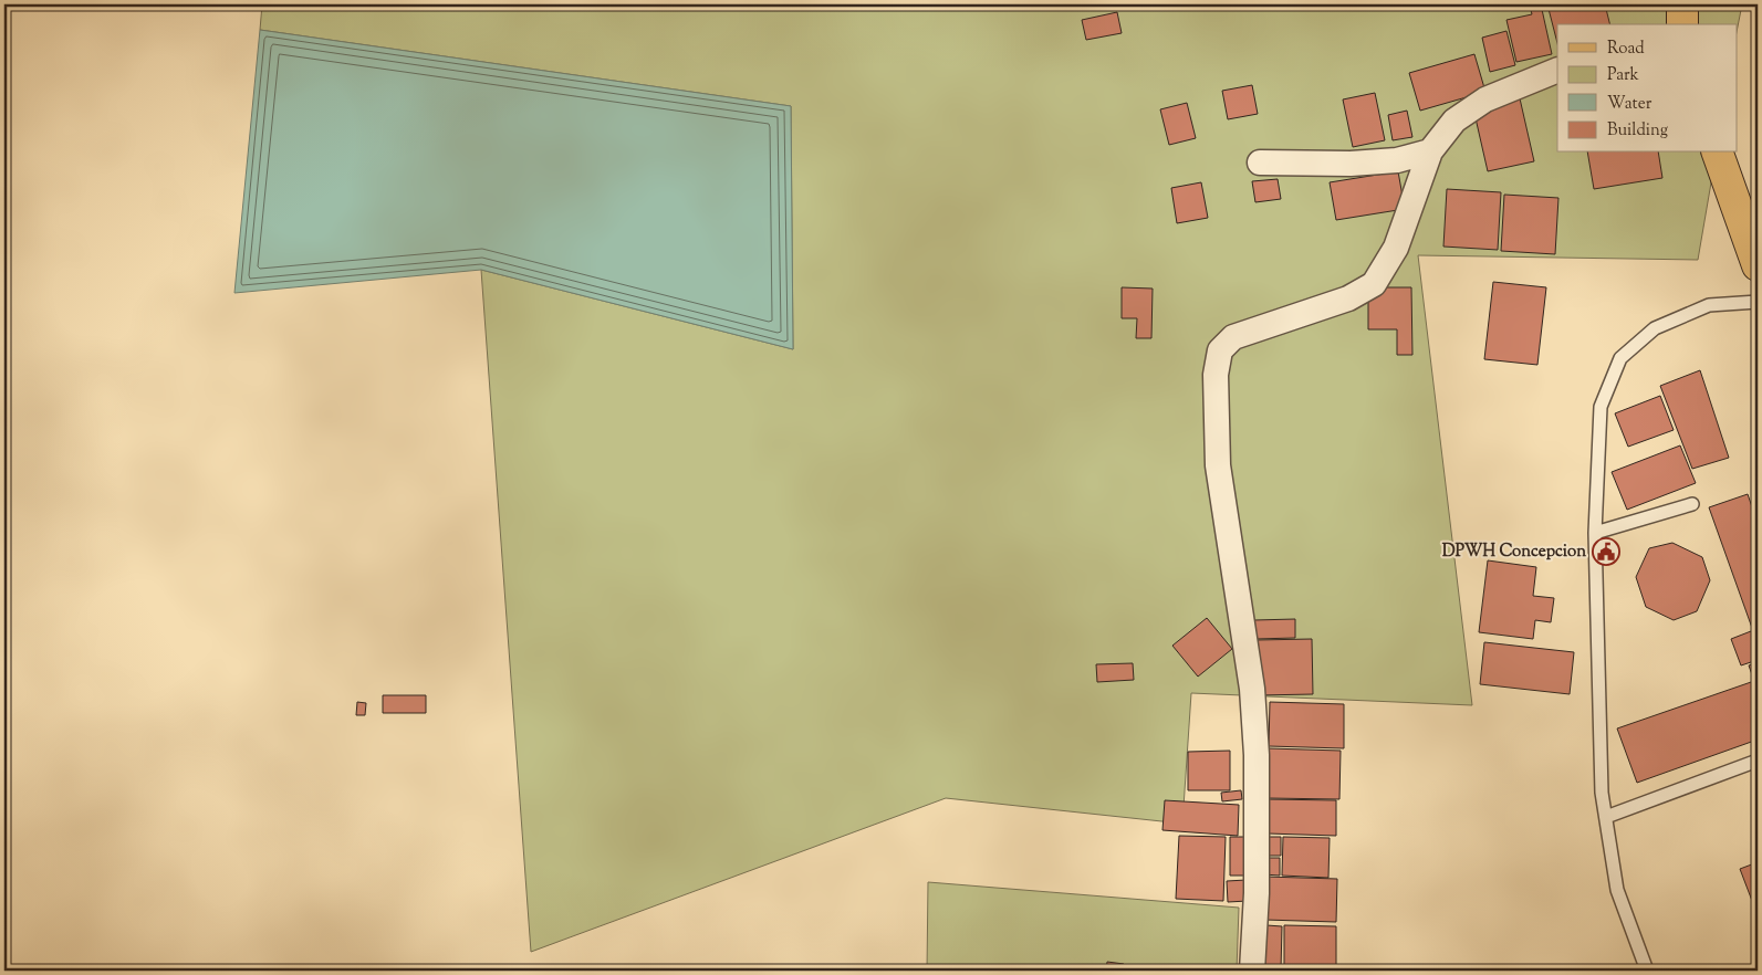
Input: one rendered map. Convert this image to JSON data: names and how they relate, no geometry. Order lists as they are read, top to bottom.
{
  "places": {
    "public building": ["DPWH Concepcion"]
  },
  "legend": [
    "Road",
    "Park",
    "Water",
    "Building"
  ]
}
